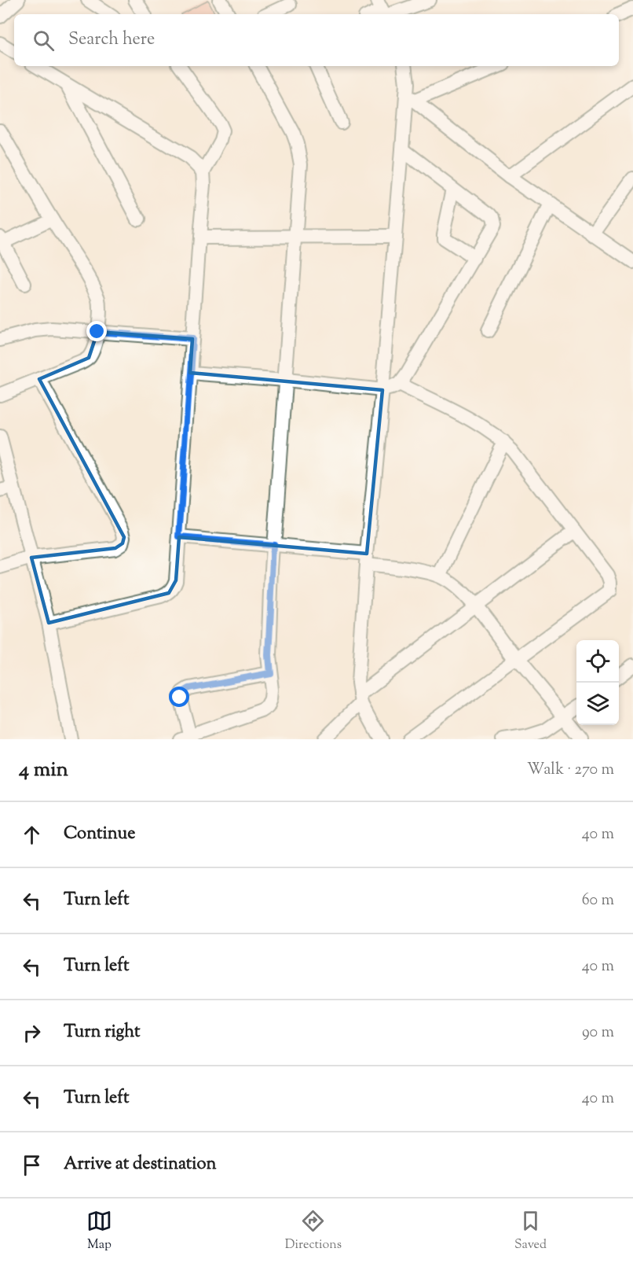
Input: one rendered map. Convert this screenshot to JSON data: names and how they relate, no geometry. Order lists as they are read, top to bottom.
{
  "page": {
    "search": "Search here",
    "heading": ["4 min", "Walk · 270 m"],
    "list": [
      ["Continue", "40 m"],
      ["Turn left", "60 m"],
      ["Turn left", "40 m"],
      ["Turn right", "90 m"],
      ["Turn left", "40 m"],
      "Arrive at destination"
    ],
    "nav": ["Map", "Directions", "Saved"]
  }
}
